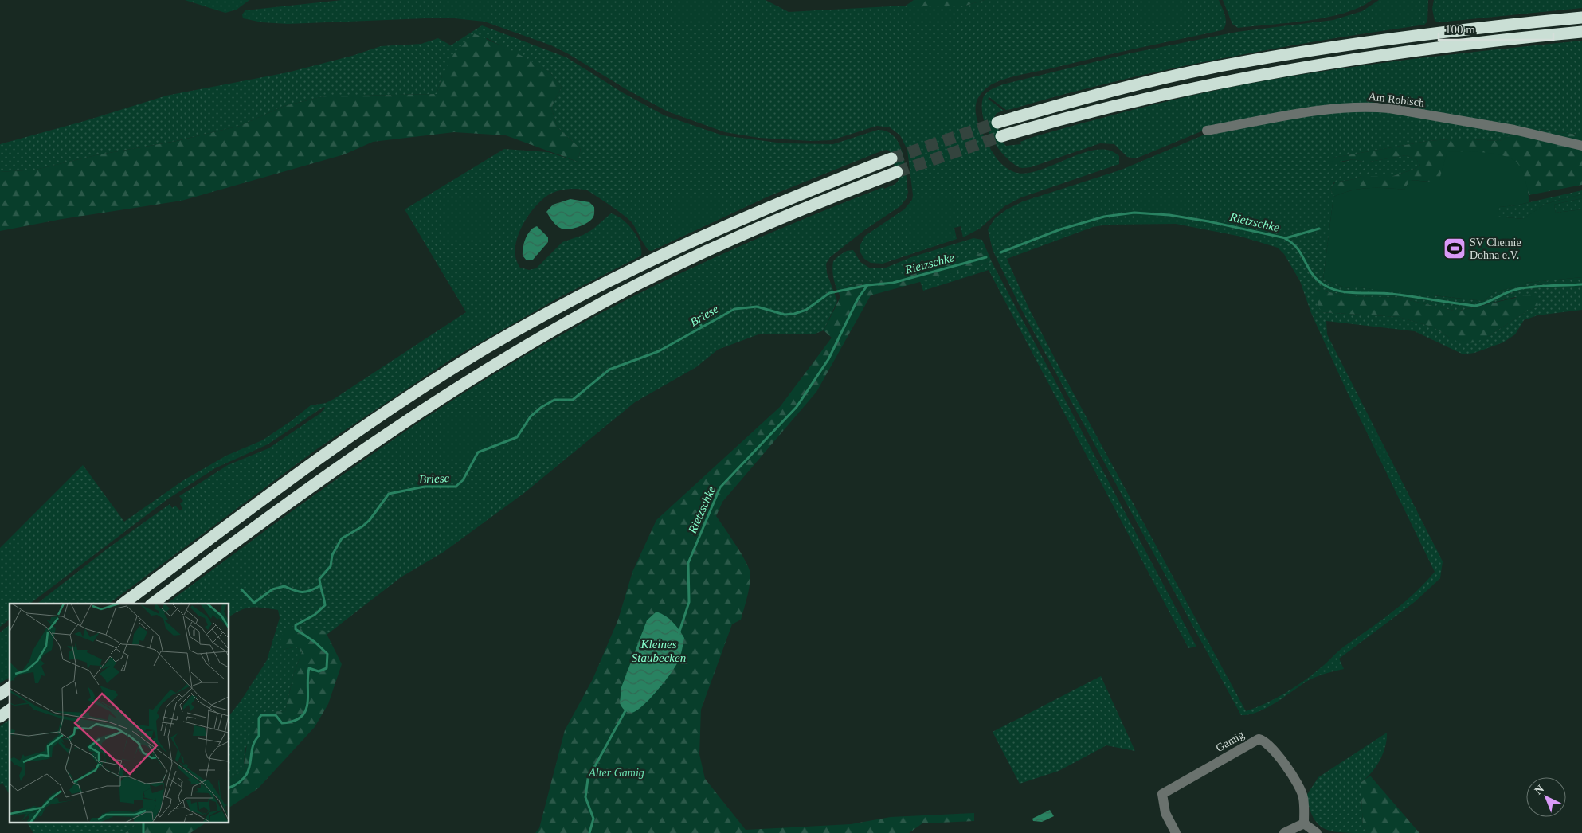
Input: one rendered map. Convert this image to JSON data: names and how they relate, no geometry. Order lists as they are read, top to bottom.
{
  "streets": {
    "street": ["Am Robisch", "Gamig"]
  },
  "water": ["Rietzschke", "Briese", "Kleines Staubecken"],
  "parks": ["Alter Gamig"],
  "places": {
    "sports": ["SV Chemie Dohna e.V."]
  },
  "scale_bar": "100 m",
  "north": "top left"
}
